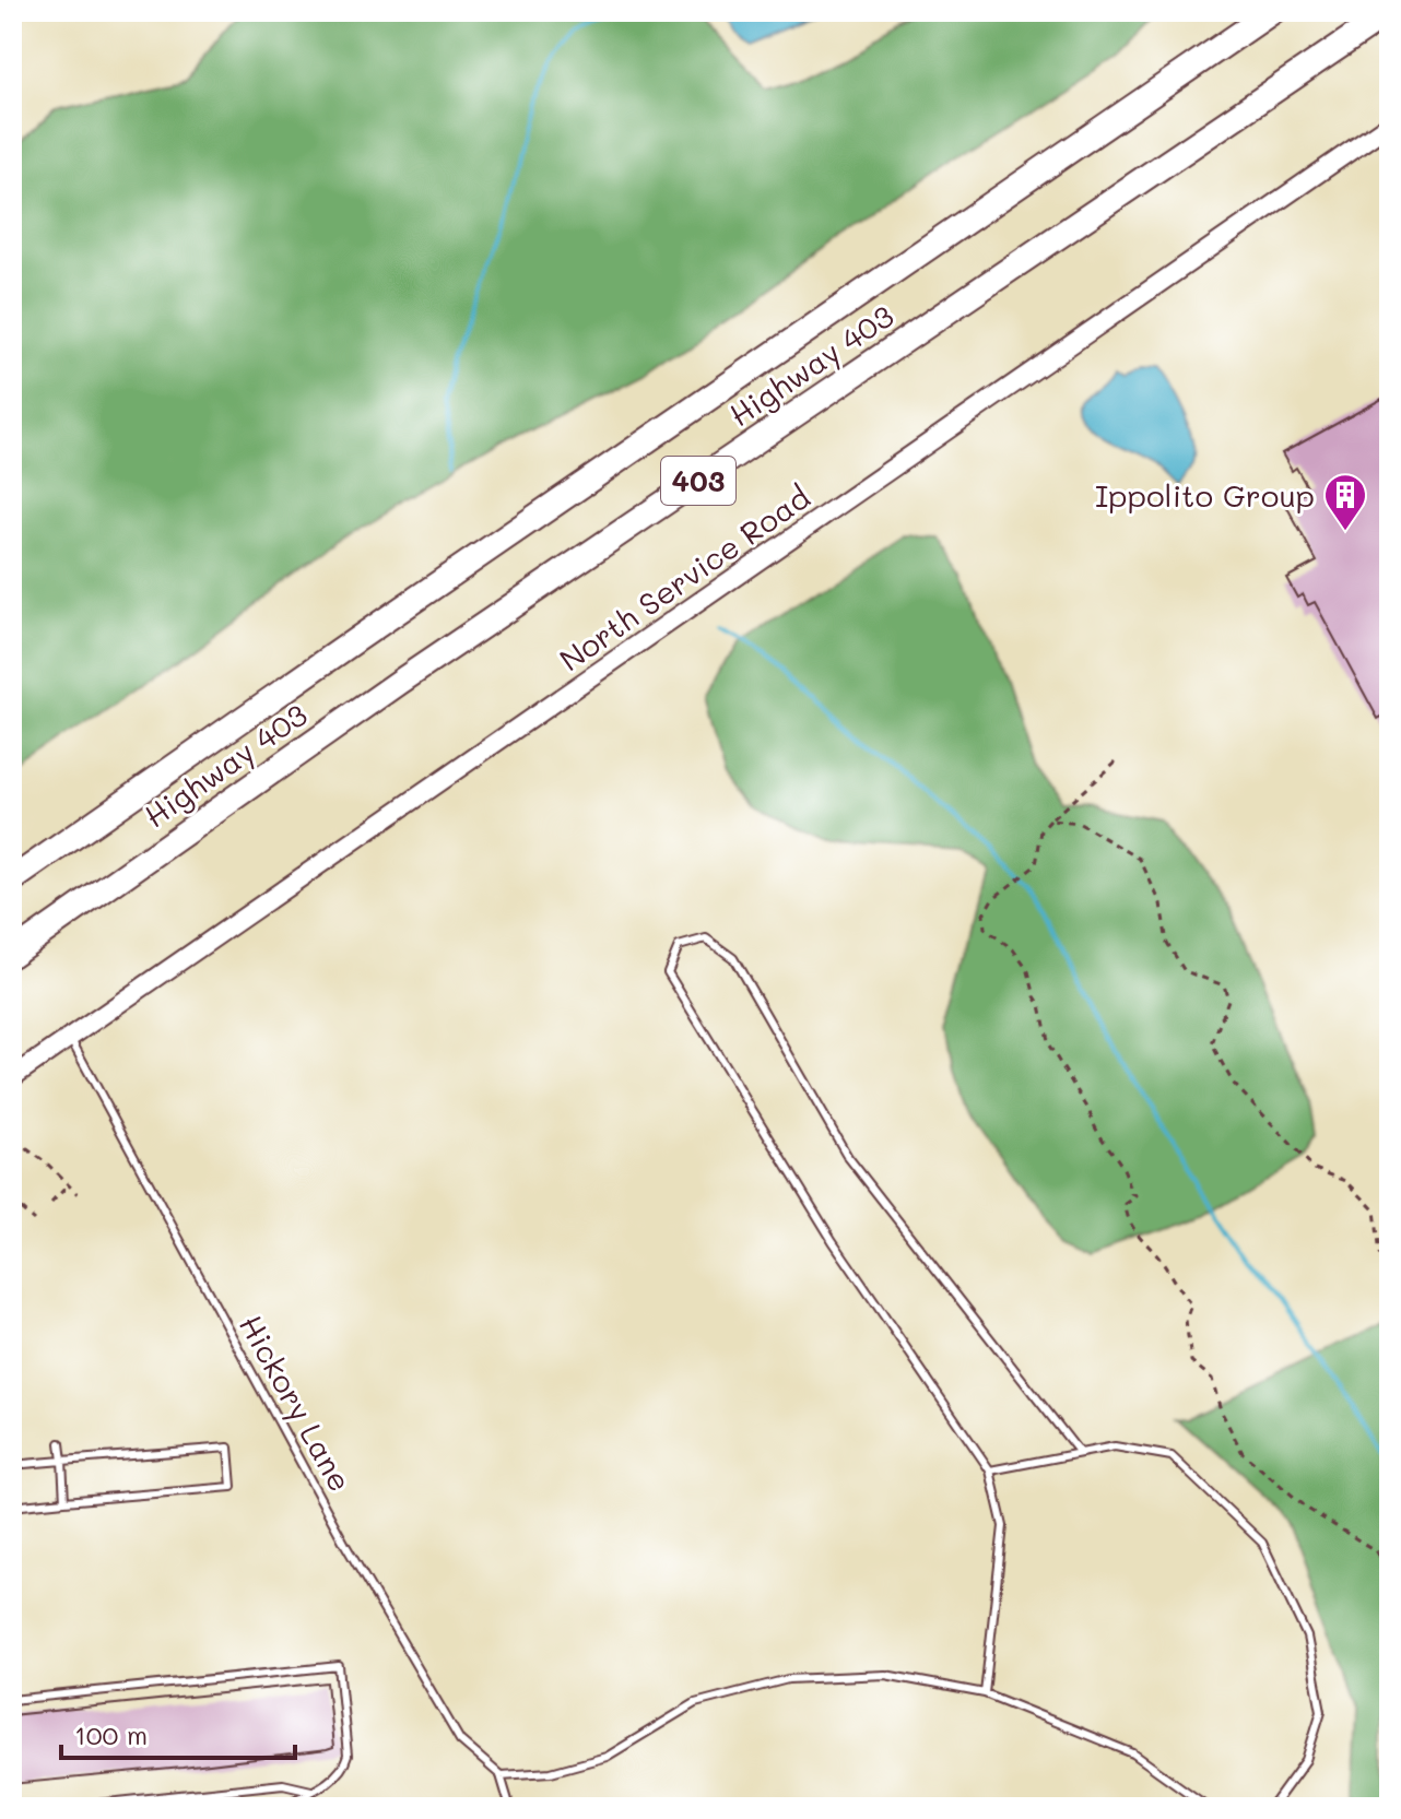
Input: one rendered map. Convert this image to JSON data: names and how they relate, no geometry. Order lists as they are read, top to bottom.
{
  "streets": {
    "highway": ["Highway 403", "403"],
    "street": ["North Service Road"],
    "lane": ["Hickory Lane"]
  },
  "crossings": [
    ["North Service Road", "Hickory Lane"]
  ],
  "places": {
    "building": ["Ippolito Group"]
  },
  "scale_bar": "100 m"
}
